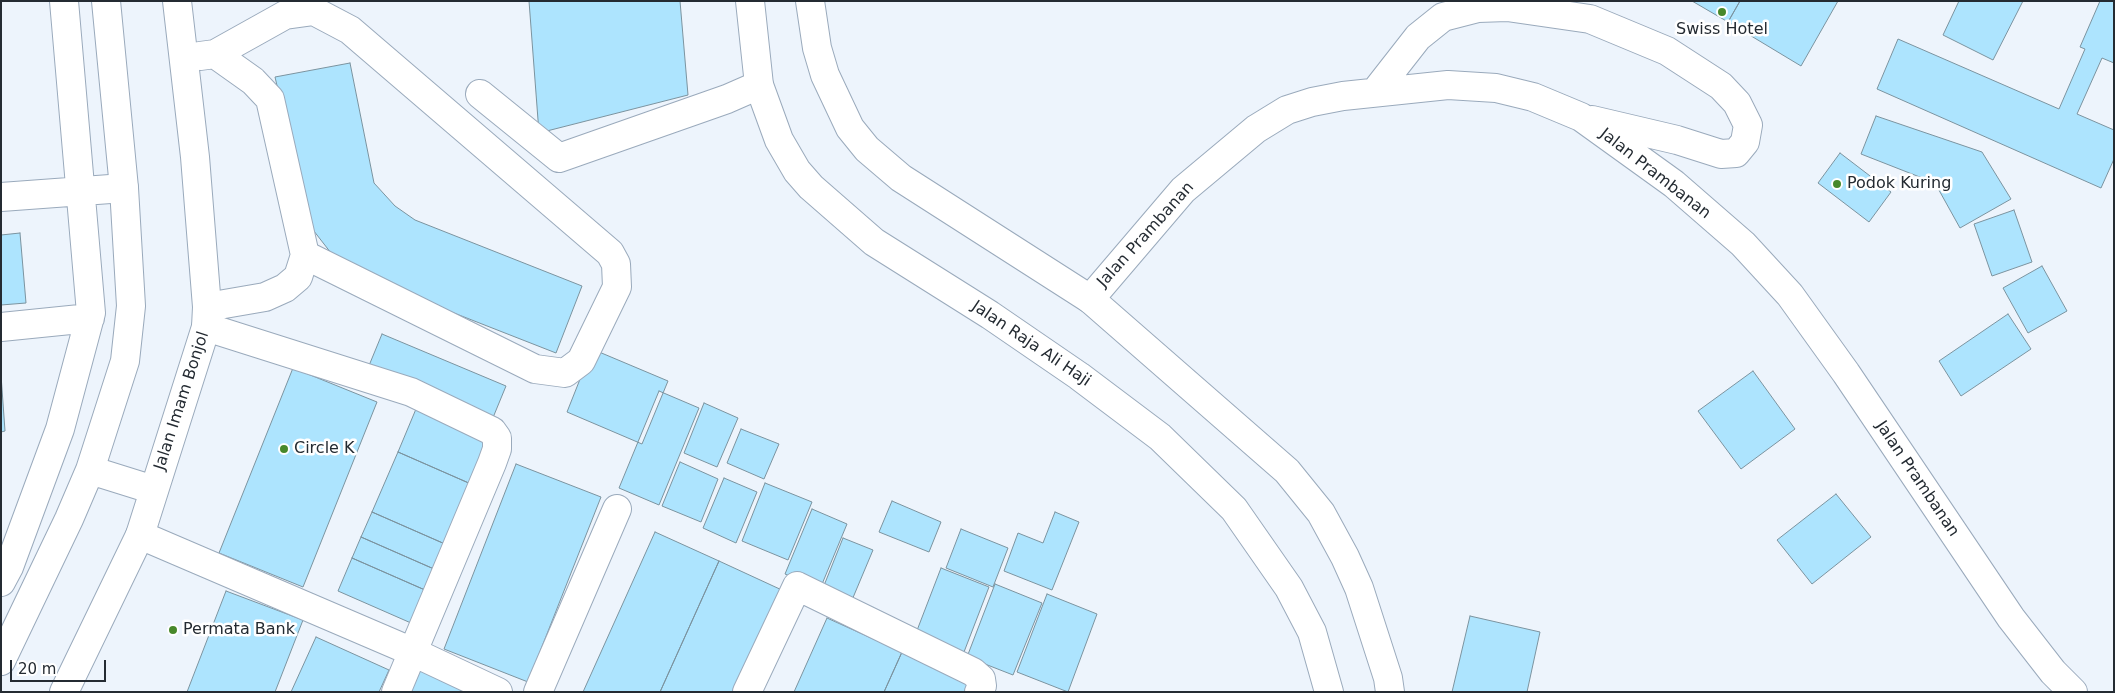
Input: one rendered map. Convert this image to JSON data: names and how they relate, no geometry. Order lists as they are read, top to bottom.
{
  "streets": {
    "street": ["Jalan Prambanan", "Jalan Raja Ali Haji", "Jalan Imam Bonjol"]
  },
  "places": [
    "Swiss Hotel",
    "Podok Kuring",
    "Circle K",
    "Permata Bank"
  ],
  "scale_bar": "20 m"
}
